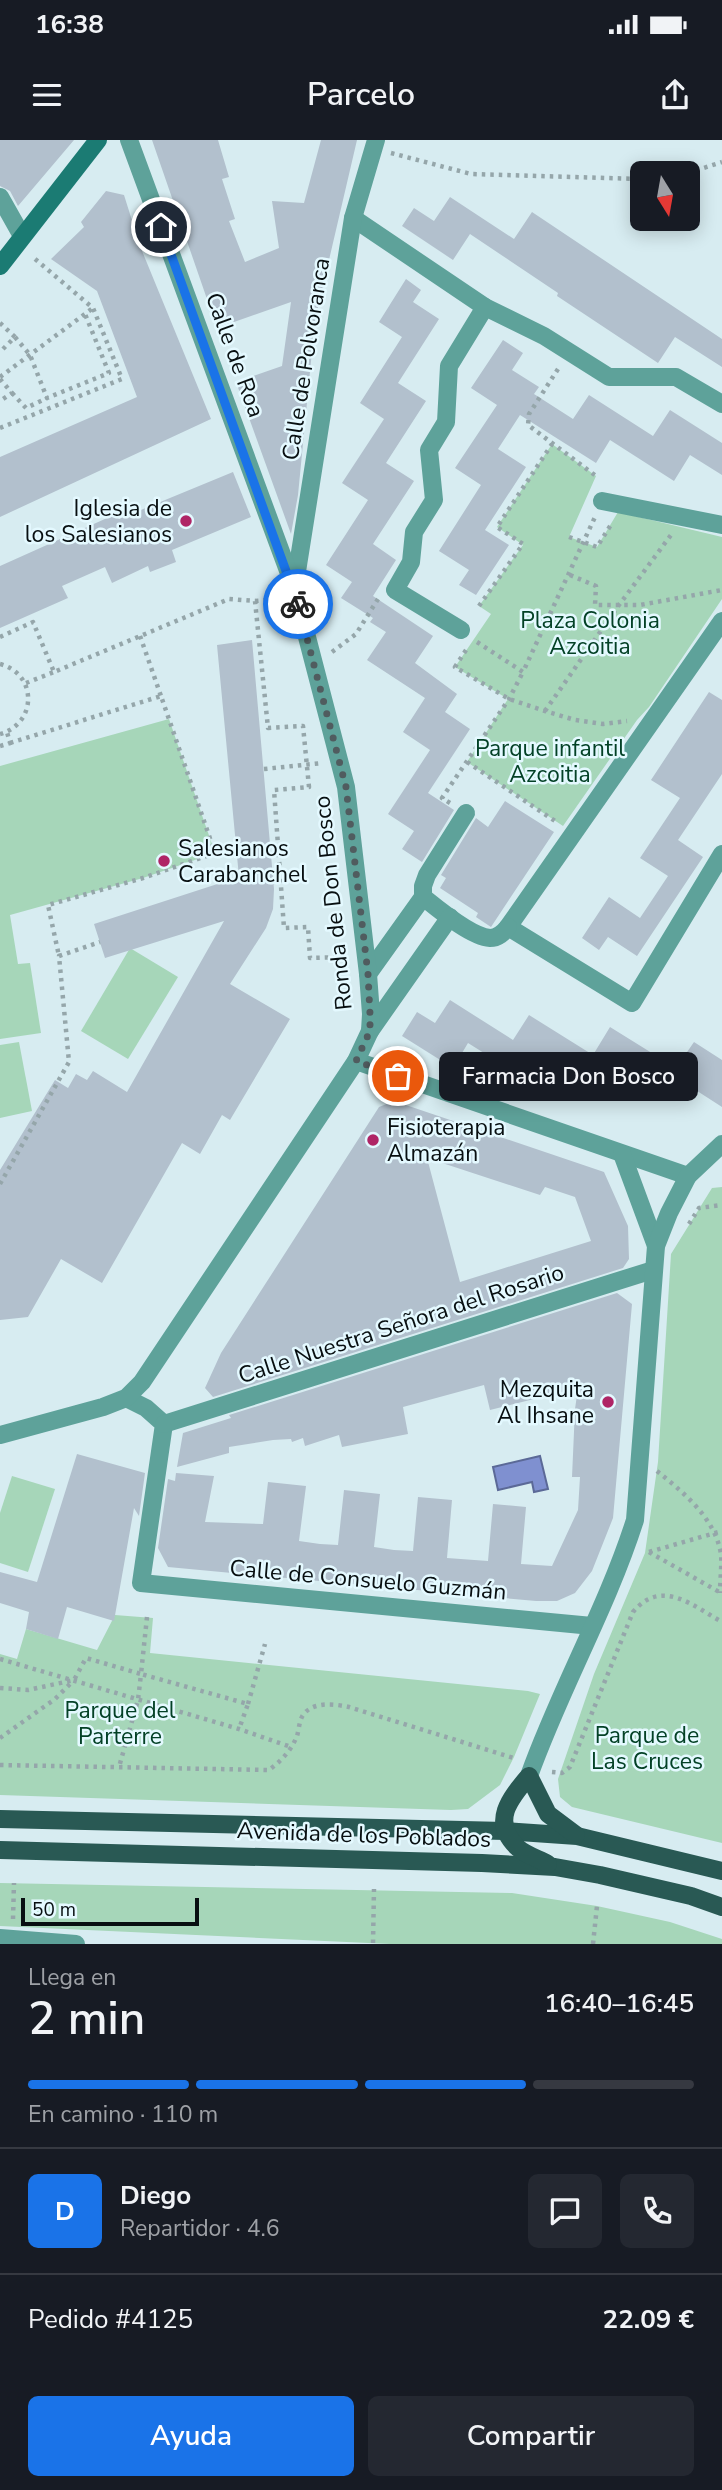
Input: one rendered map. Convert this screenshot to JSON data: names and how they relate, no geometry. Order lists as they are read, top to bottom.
{
  "streets": {
    "main road": ["Avenida de los Poblados"],
    "street": [
      "Calle de Roa",
      "Calle de Polvoranca",
      "Ronda de Don Bosco",
      "Calle Nuestra Señora del Rosario",
      "Calle de Consuelo Guzmán"
    ]
  },
  "crossings": [
    ["Calle de Roa", "Calle de Polvoranca"],
    ["Calle de Roa", "Ronda de Don Bosco"],
    ["Calle de Polvoranca", "Ronda de Don Bosco"],
    ["Calle Nuestra Señora del Rosario", "Calle de Consuelo Guzmán"]
  ],
  "parks": [
    "Plaza Colonia Azcoitia",
    "Parque infantil Azcoitia",
    "Parque del Parterre",
    "Parque de Las Cruces"
  ],
  "places": [
    "Iglesia de los Salesianos",
    "Salesianos Carabanchel",
    "Farmacia Don Bosco",
    "Fisioterapia Almazán",
    "Mezquita Al Ihsane"
  ],
  "scale_bar": "50 m",
  "north": "bottom",
  "page": {
    "status": "16:38",
    "header": "Parcelo",
    "bubble": "Farmacia Don Bosco",
    "scale": "50 m",
    "heading": ["2 min", "Llega en", "16:40–16:45"],
    "panel": [
      "Diego",
      "Repartidor · 4.6",
      "Pedido #4125",
      "22.09 €"
    ],
    "bar": "En camino · 110 m",
    "round": "D",
    "buttons": ["Ayuda", "Compartir"]
  }
}
